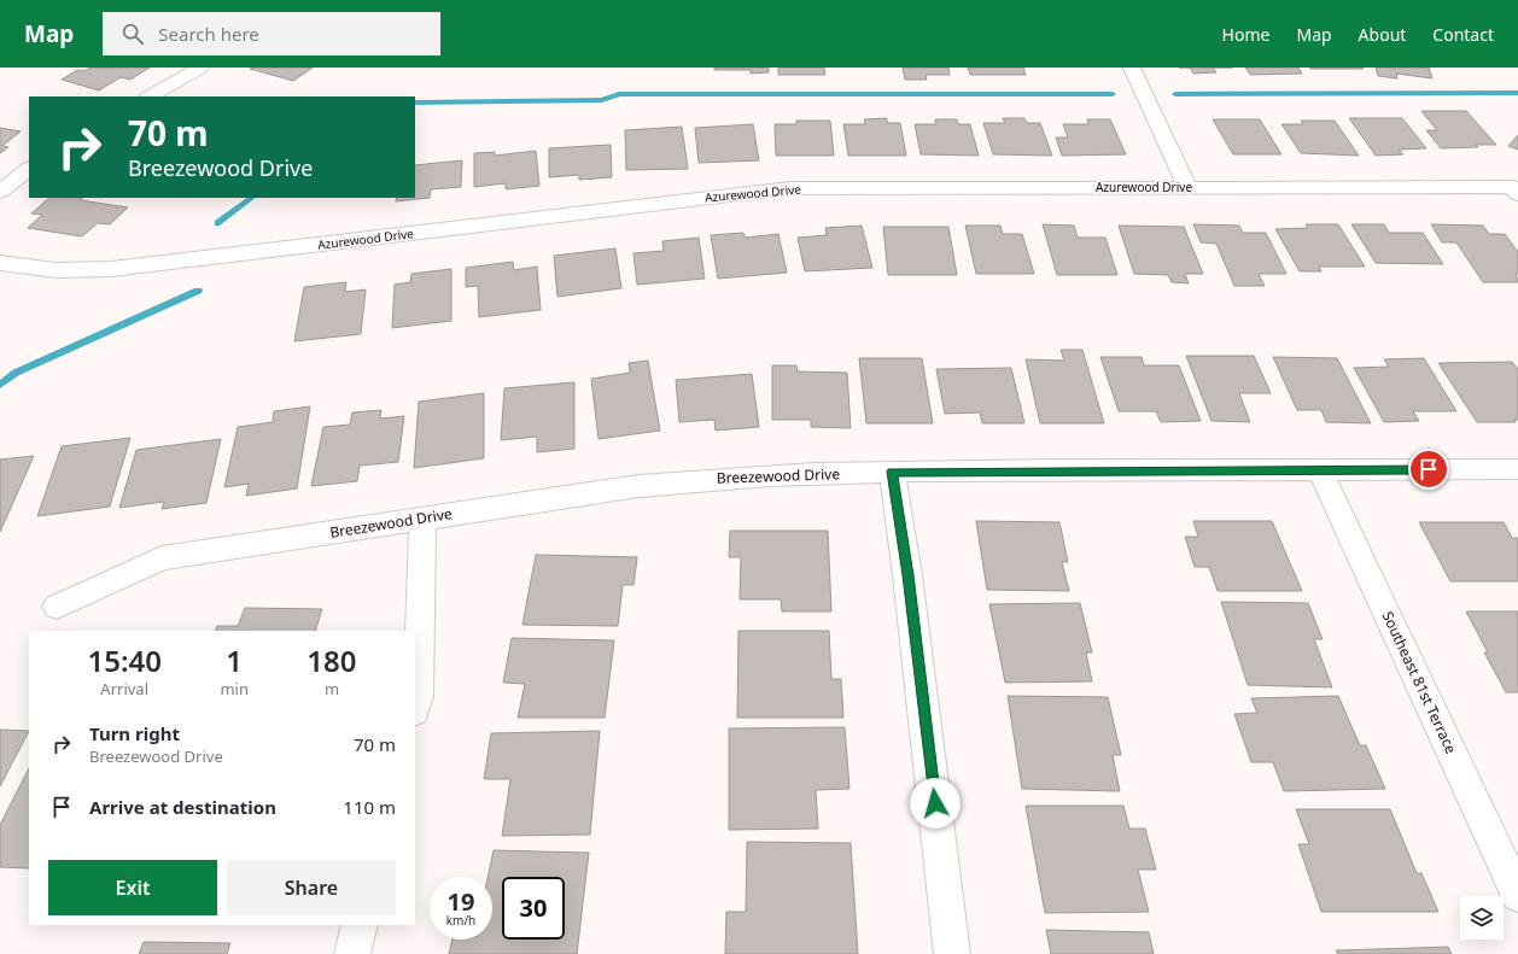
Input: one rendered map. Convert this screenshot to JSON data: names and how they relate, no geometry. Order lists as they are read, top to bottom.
{
  "streets": {
    "street": ["Azurewood Drive", "Breezewood Drive", "Southeast 81st Terrace"]
  },
  "crossings": [
    ["Breezewood Drive", "Southeast 81st Terrace"]
  ],
  "page": {
    "header": "Map",
    "search": "Search here",
    "nav": [
      "Home",
      "Map",
      "About",
      "Contact"
    ],
    "turn": ["70 m", "Breezewood Drive"],
    "eta": [
      "15:40",
      "Arrival",
      "1",
      "min",
      "180",
      "m"
    ],
    "list": [
      {
        "name": "Turn right",
        "note": "Breezewood Drive",
        "value": "70 m"
      },
      {
        "name": "Arrive at destination",
        "value": "110 m"
      }
    ],
    "buttons": ["Exit", "Share"],
    "speed": "19 km/h",
    "limit": "30"
  }
}
